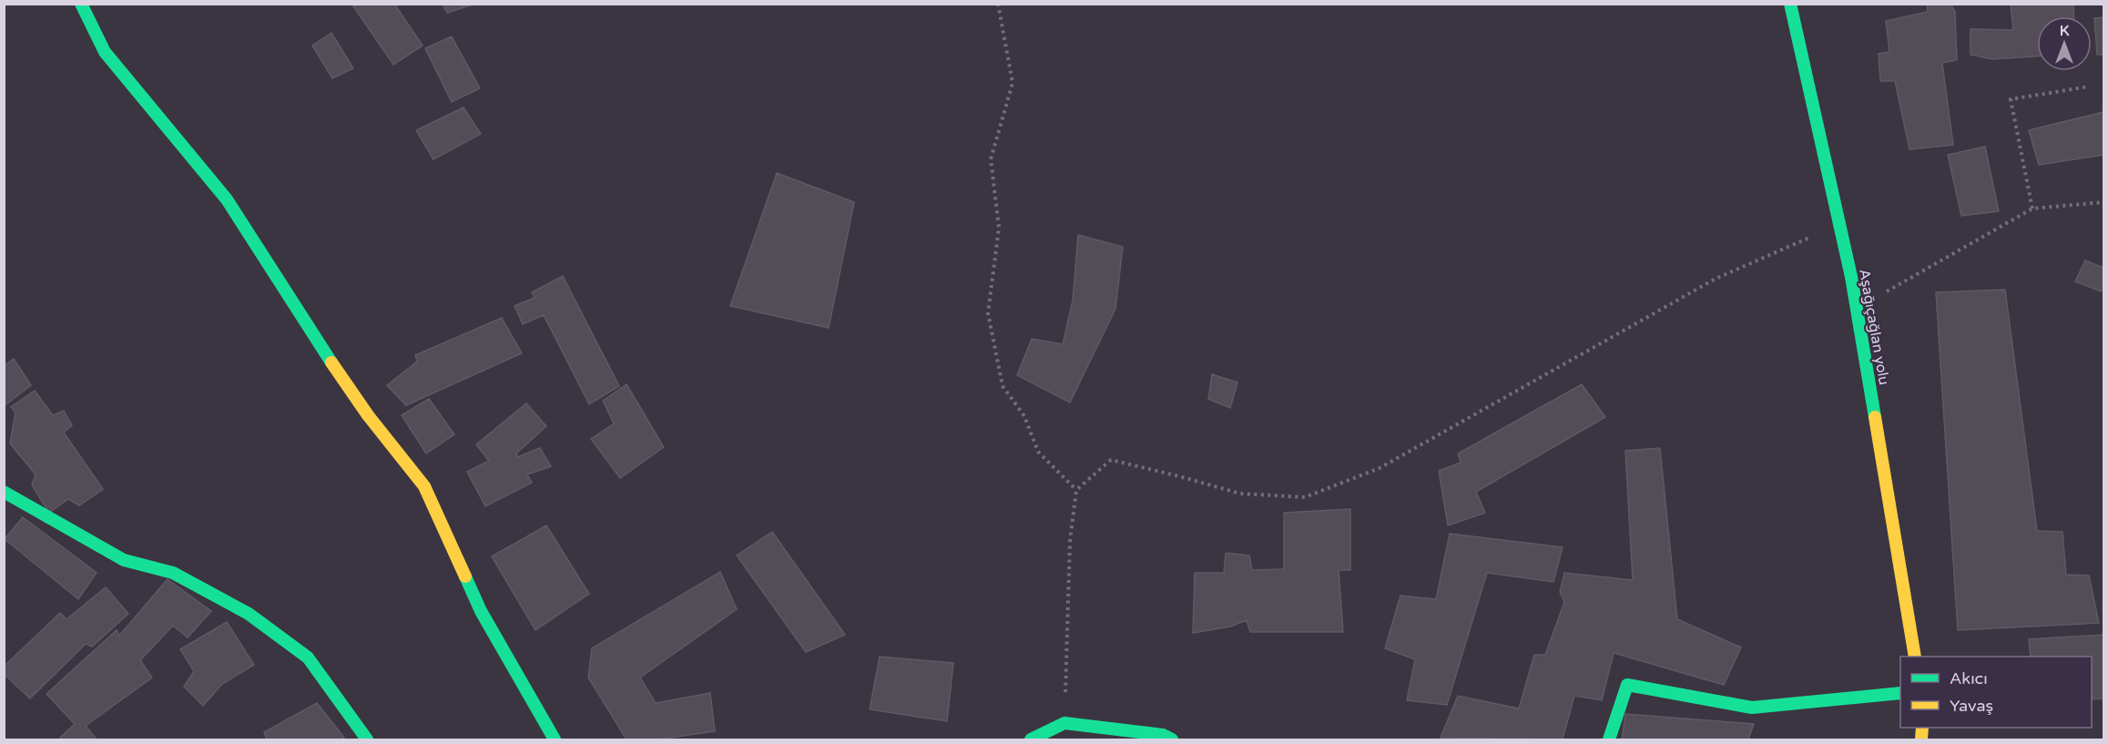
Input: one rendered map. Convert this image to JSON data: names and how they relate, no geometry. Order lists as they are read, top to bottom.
{
  "streets": {
    "street": ["Aşağıçağlan yolu"]
  },
  "legend": ["Akıcı", "Yavaş"],
  "north": "top"
}
